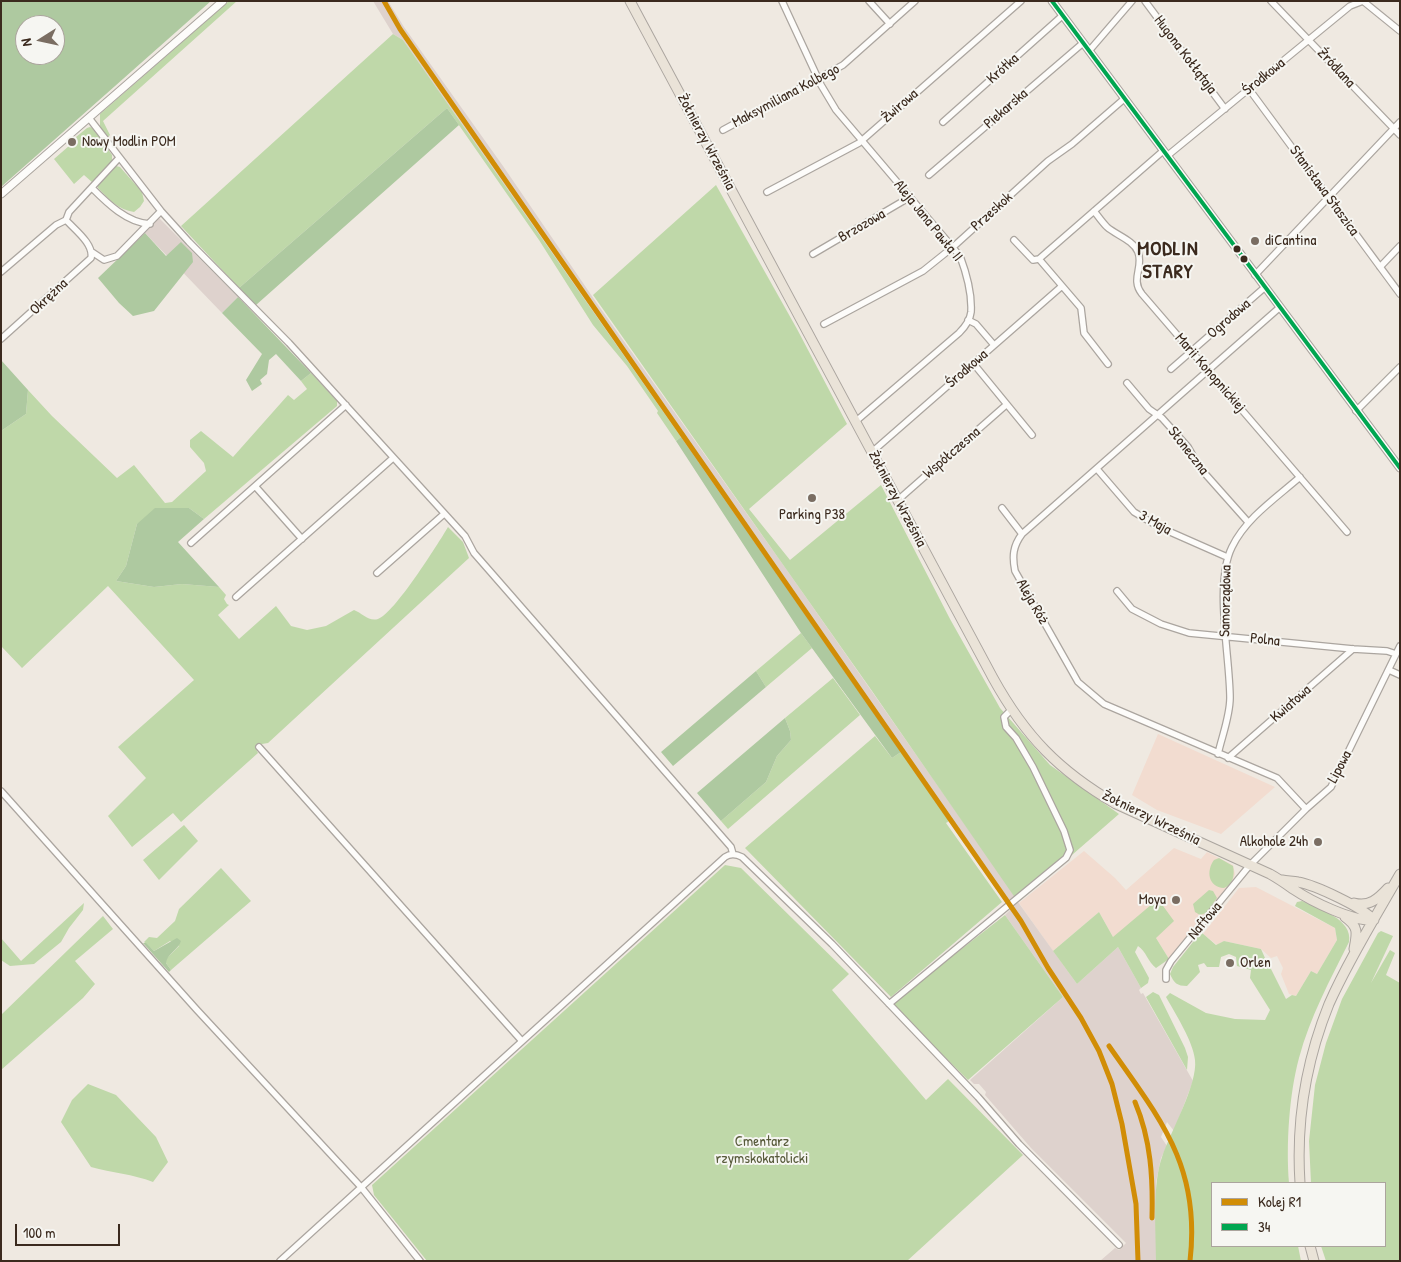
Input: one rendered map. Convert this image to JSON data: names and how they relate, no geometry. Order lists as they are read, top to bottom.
{
  "streets": {
    "main road": ["Żołnierzy Września"],
    "street": [
      "Hugona Kołłątaja",
      "Źródlana",
      "Krótka",
      "Środkowa",
      "Maksymiliana Kolbego",
      "Żwirowa",
      "Piekarska",
      "Stanisława Staszica",
      "Przeskok",
      "Aleja Jana Pawła II",
      "Brzozowa",
      "Okrężna",
      "Ogrodowa",
      "Marii Konopnickiej",
      "Słoneczna",
      "Współczesna",
      "3 Maja",
      "Samorządowa",
      "Aleja Róż",
      "Polna",
      "Kwiatowa",
      "Lipowa",
      "Naftowa"
    ]
  },
  "crossings": [
    ["Hugona Kołłątaja", "Środkowa"],
    ["Źródlana", "Środkowa"],
    ["Środkowa", "Żołnierzy Września"],
    ["Środkowa", "Stanisława Staszica"],
    ["Środkowa", "Marii Konopnickiej"],
    ["Maksymiliana Kolbego", "Aleja Jana Pawła II"],
    ["Żwirowa", "Aleja Jana Pawła II"],
    ["Żołnierzy Września", "Współczesna"],
    ["Żołnierzy Września", "Lipowa"],
    ["Żołnierzy Września", "Naftowa"],
    ["Przeskok", "Aleja Jana Pawła II"],
    ["Aleja Jana Pawła II", "Brzozowa"],
    ["Ogrodowa", "Marii Konopnickiej"],
    ["Marii Konopnickiej", "Samorządowa"],
    ["Marii Konopnickiej", "Aleja Róż"],
    ["Słoneczna", "Samorządowa"],
    ["Słoneczna", "Aleja Róż"],
    ["3 Maja", "Samorządowa"],
    ["3 Maja", "Aleja Róż"],
    ["Samorządowa", "Aleja Róż"],
    ["Samorządowa", "Polna"],
    ["Aleja Róż", "Kwiatowa"],
    ["Aleja Róż", "Lipowa"],
    ["Polna", "Kwiatowa"],
    ["Polna", "Lipowa"],
    ["Lipowa", "Naftowa"]
  ],
  "districts": ["MODLIN STARY"],
  "parks": ["Cmentarz rzymskokatolicki"],
  "places": [
    "Nowy Modlin POM",
    "diCantina",
    "Parking P38",
    "Alkohole 24h",
    "Moya",
    "Orlen"
  ],
  "lines": ["rail line R1", "transit line 34"],
  "legend": ["Kolej R1", "34"],
  "scale_bar": "100 m",
  "north": "left"
}
